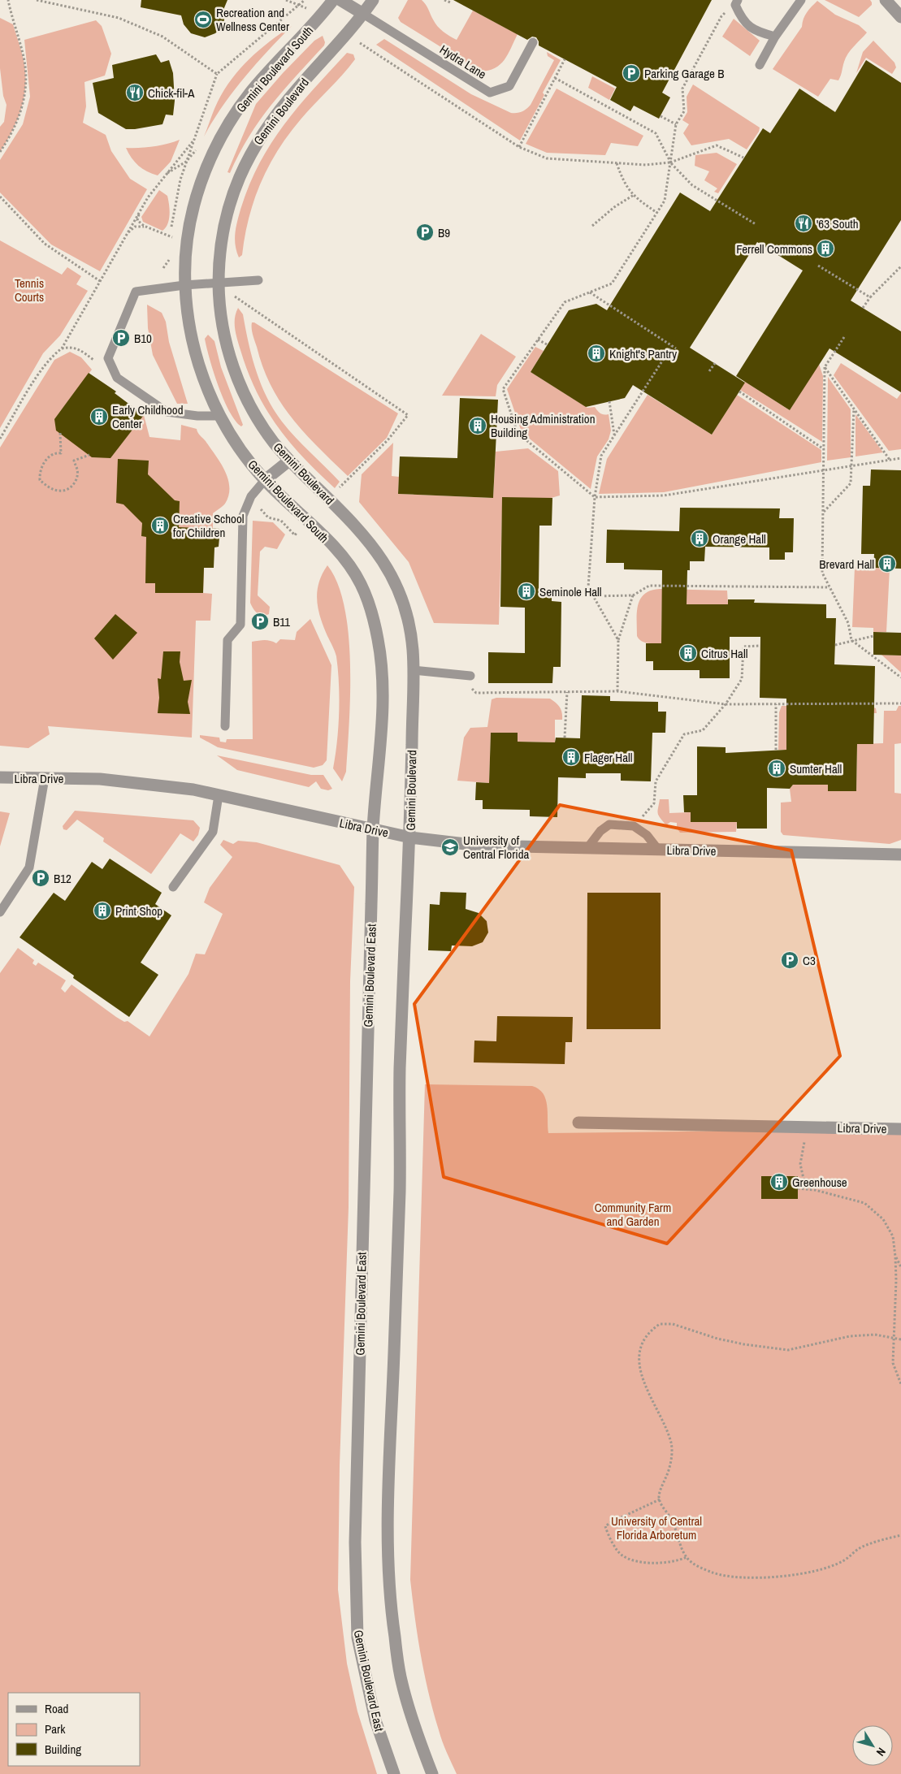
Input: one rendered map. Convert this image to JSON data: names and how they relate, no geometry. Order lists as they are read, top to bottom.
{
  "streets": {
    "street": [
      "Gemini Boulevard South",
      "Gemini Boulevard",
      "Libra Drive",
      "Gemini Boulevard East"
    ],
    "lane": ["Hydra Lane"]
  },
  "crossings": [
    ["Hydra Lane", "Gemini Boulevard"],
    ["Gemini Boulevard South", "Libra Drive"],
    ["Gemini Boulevard South", "Gemini Boulevard East"],
    ["Gemini Boulevard", "Libra Drive"],
    ["Libra Drive", "Gemini Boulevard East"]
  ],
  "parks": ["Tennis Courts", "Community Farm and Garden", "University of Central Florida Arboretum"],
  "places": {
    "sports": ["Recreation and Wellness Center"],
    "parking": [
      "Parking Garage B",
      "B9",
      "B10",
      "B11",
      "B12",
      "C3"
    ],
    "restaurant": ["Chick-fil-A", "'63 South"],
    "building": [
      "Ferrell Commons",
      "Knight's Pantry",
      "Early Childhood Center",
      "Housing Administration Building",
      "Creative School for Children",
      "Orange Hall",
      "Brevard Hall",
      "Seminole Hall",
      "Citrus Hall",
      "Flager Hall",
      "Sumter Hall",
      "Print Shop",
      "Greenhouse"
    ],
    "school or university": ["University of Central Florida"]
  },
  "legend": ["Road", "Park", "Building"],
  "north": "bottom right"
}
